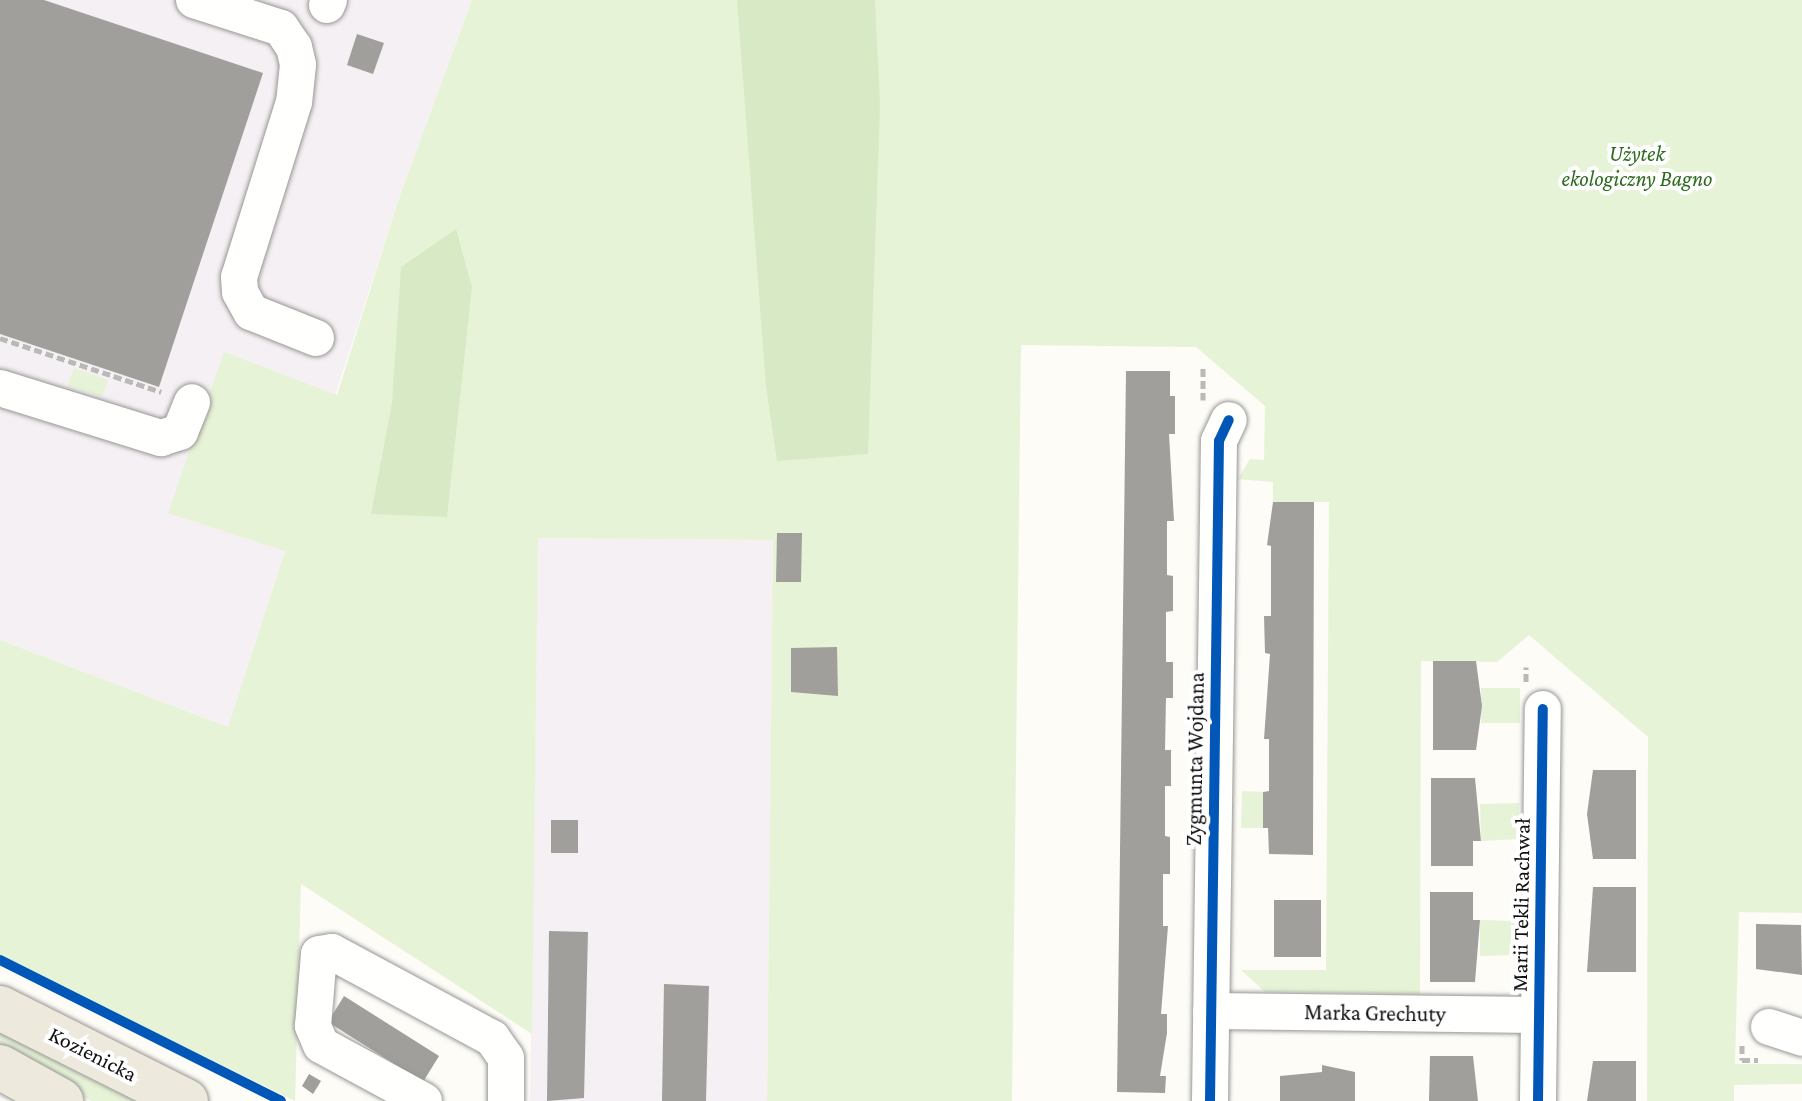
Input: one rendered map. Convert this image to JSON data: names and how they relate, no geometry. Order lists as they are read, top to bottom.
{
  "streets": {
    "main road": ["Kozienicka"],
    "street": ["Zygmunta Wojdana", "Marii Tekli Rachwał", "Marka Grechuty"]
  },
  "crossings": [
    ["Zygmunta Wojdana", "Marka Grechuty"],
    ["Marii Tekli Rachwał", "Marka Grechuty"]
  ],
  "parks": ["Użytek ekologiczny Bagno"]
}
